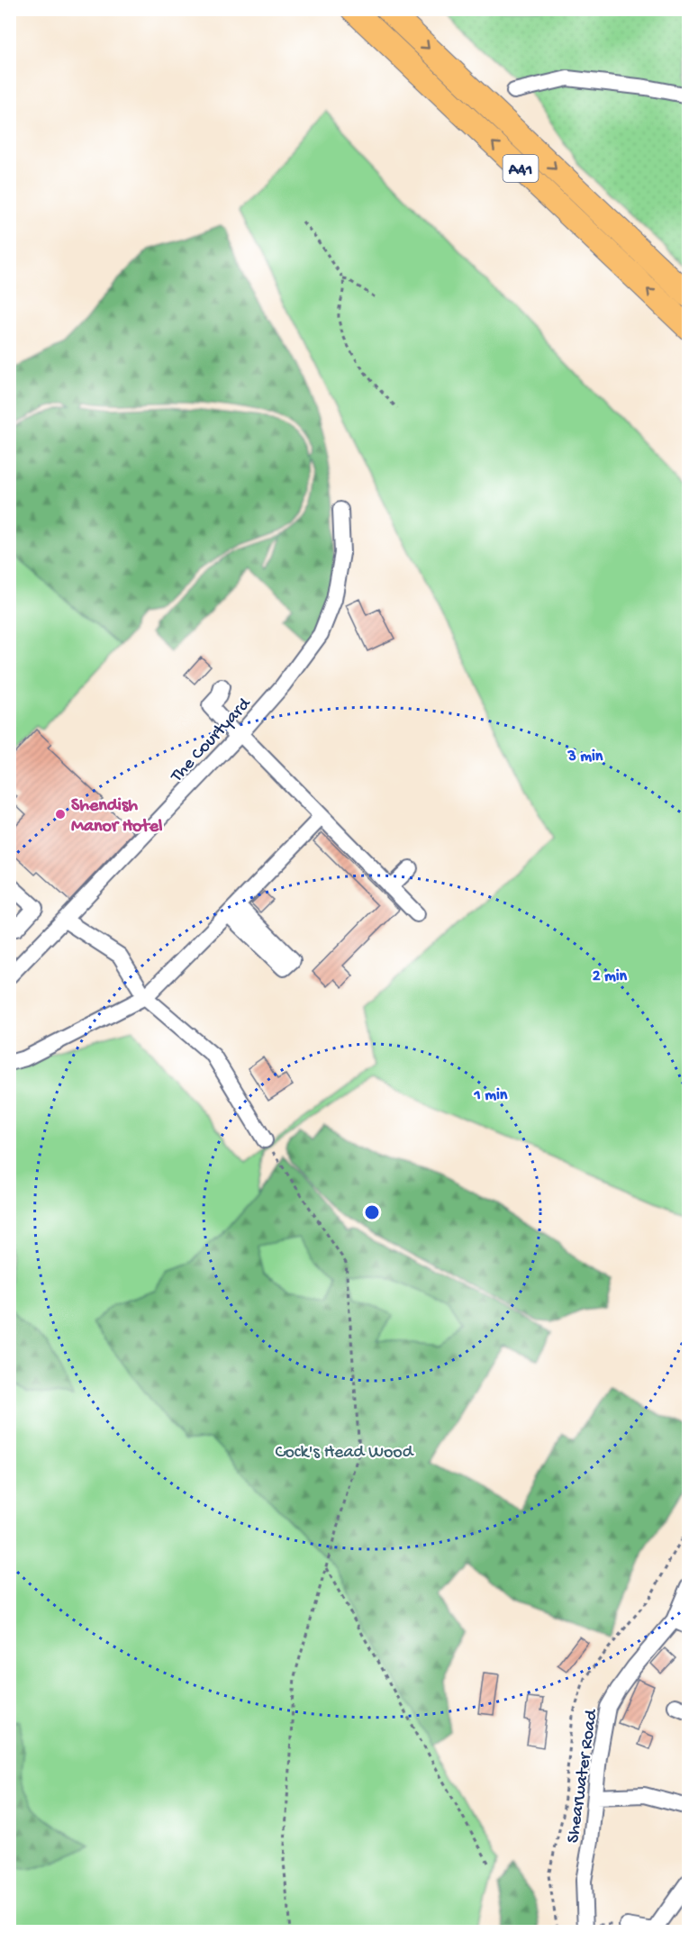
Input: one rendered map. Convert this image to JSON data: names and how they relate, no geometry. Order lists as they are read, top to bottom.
{
  "streets": {
    "highway": ["A41"],
    "street": ["The Courtyard", "Shearwater Road"]
  },
  "parks": ["Cock's Head Wood"],
  "places": ["Shendish Manor Hotel"],
  "rings": ["3 min", "2 min", "1 min"]
}
